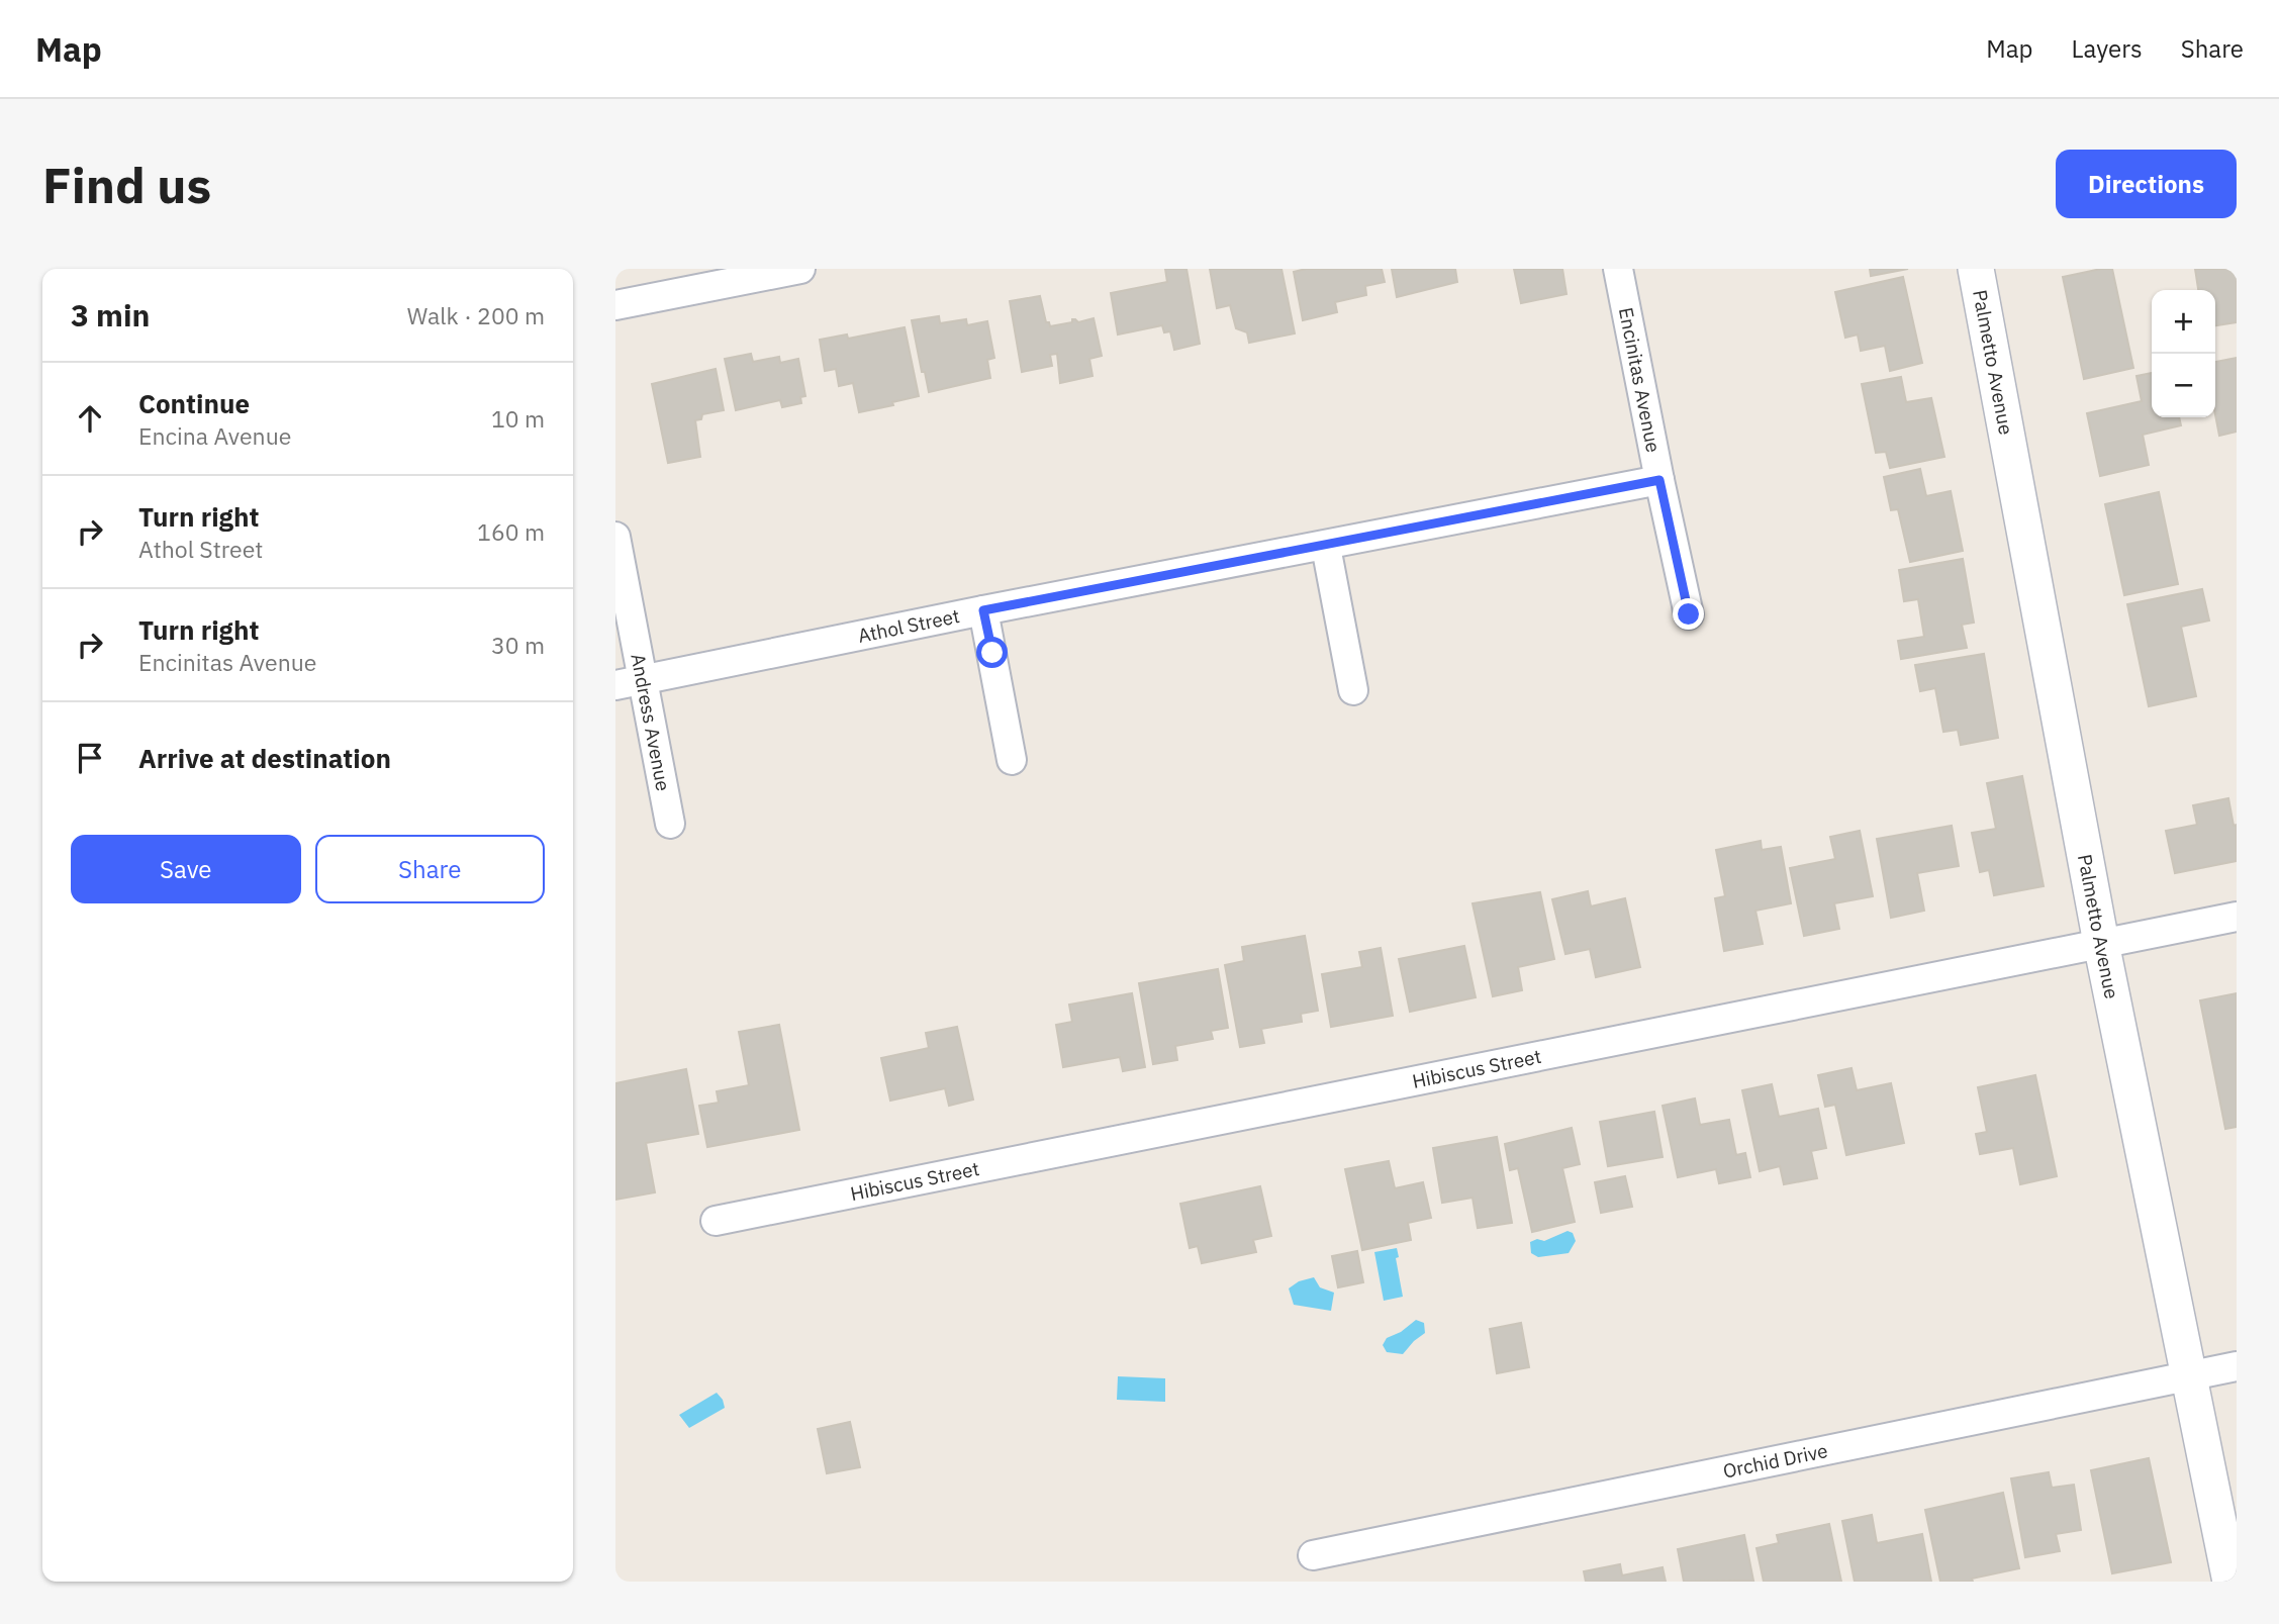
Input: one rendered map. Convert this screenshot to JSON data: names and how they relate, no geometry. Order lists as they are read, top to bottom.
{
  "streets": {
    "street": [
      "Palmetto Avenue",
      "Encinitas Avenue",
      "Athol Street",
      "Andress Avenue",
      "Hibiscus Street",
      "Orchid Drive"
    ]
  },
  "crossings": [
    ["Palmetto Avenue", "Hibiscus Street"],
    ["Palmetto Avenue", "Orchid Drive"],
    ["Encinitas Avenue", "Athol Street"],
    ["Athol Street", "Andress Avenue"]
  ],
  "page": {
    "header": "Map",
    "nav": ["Map", "Layers", "Share"],
    "buttons": [
      "Directions",
      ["Save", "Share"]
    ],
    "title": "Find us",
    "heading": ["3 min", "Walk · 200 m"],
    "map_buttons": ["+", "−"],
    "list": [
      ["Continue", "Encina Avenue", "10 m"],
      ["Turn right", "Athol Street", "160 m"],
      ["Turn right", "Encinitas Avenue", "30 m"],
      "Arrive at destination"
    ]
  }
}
